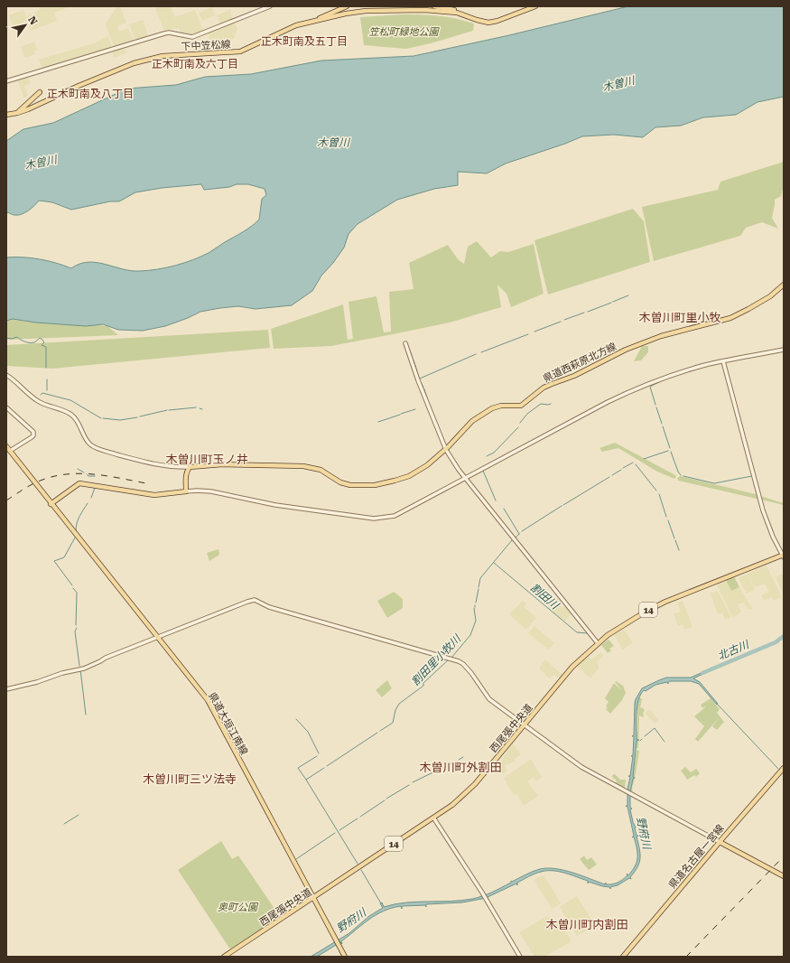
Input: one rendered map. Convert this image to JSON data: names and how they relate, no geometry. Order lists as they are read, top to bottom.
{
  "streets": {
    "main road": [
      "下中笠松線",
      "県道西萩原北方線",
      "14",
      "県道大垣江南線",
      "西尾張中央道",
      "県道名古屋一宮線"
    ]
  },
  "crossings": [
    ["県道大垣江南線", "西尾張中央道"]
  ],
  "districts": [
    "正木町南及五丁目",
    "正木町南及六丁目",
    "正木町南及八丁目",
    "木曽川町里小牧",
    "木曽川町玉ノ井",
    "木曽川町外割田",
    "木曽川町三ツ法寺",
    "木曽川町内割田"
  ],
  "water": [
    "木曽川",
    "割田川",
    "北古川",
    "割田里小牧川",
    "野府川"
  ],
  "parks": ["笠松町緑地公園", "奥町公園"],
  "north": "top right"
}
